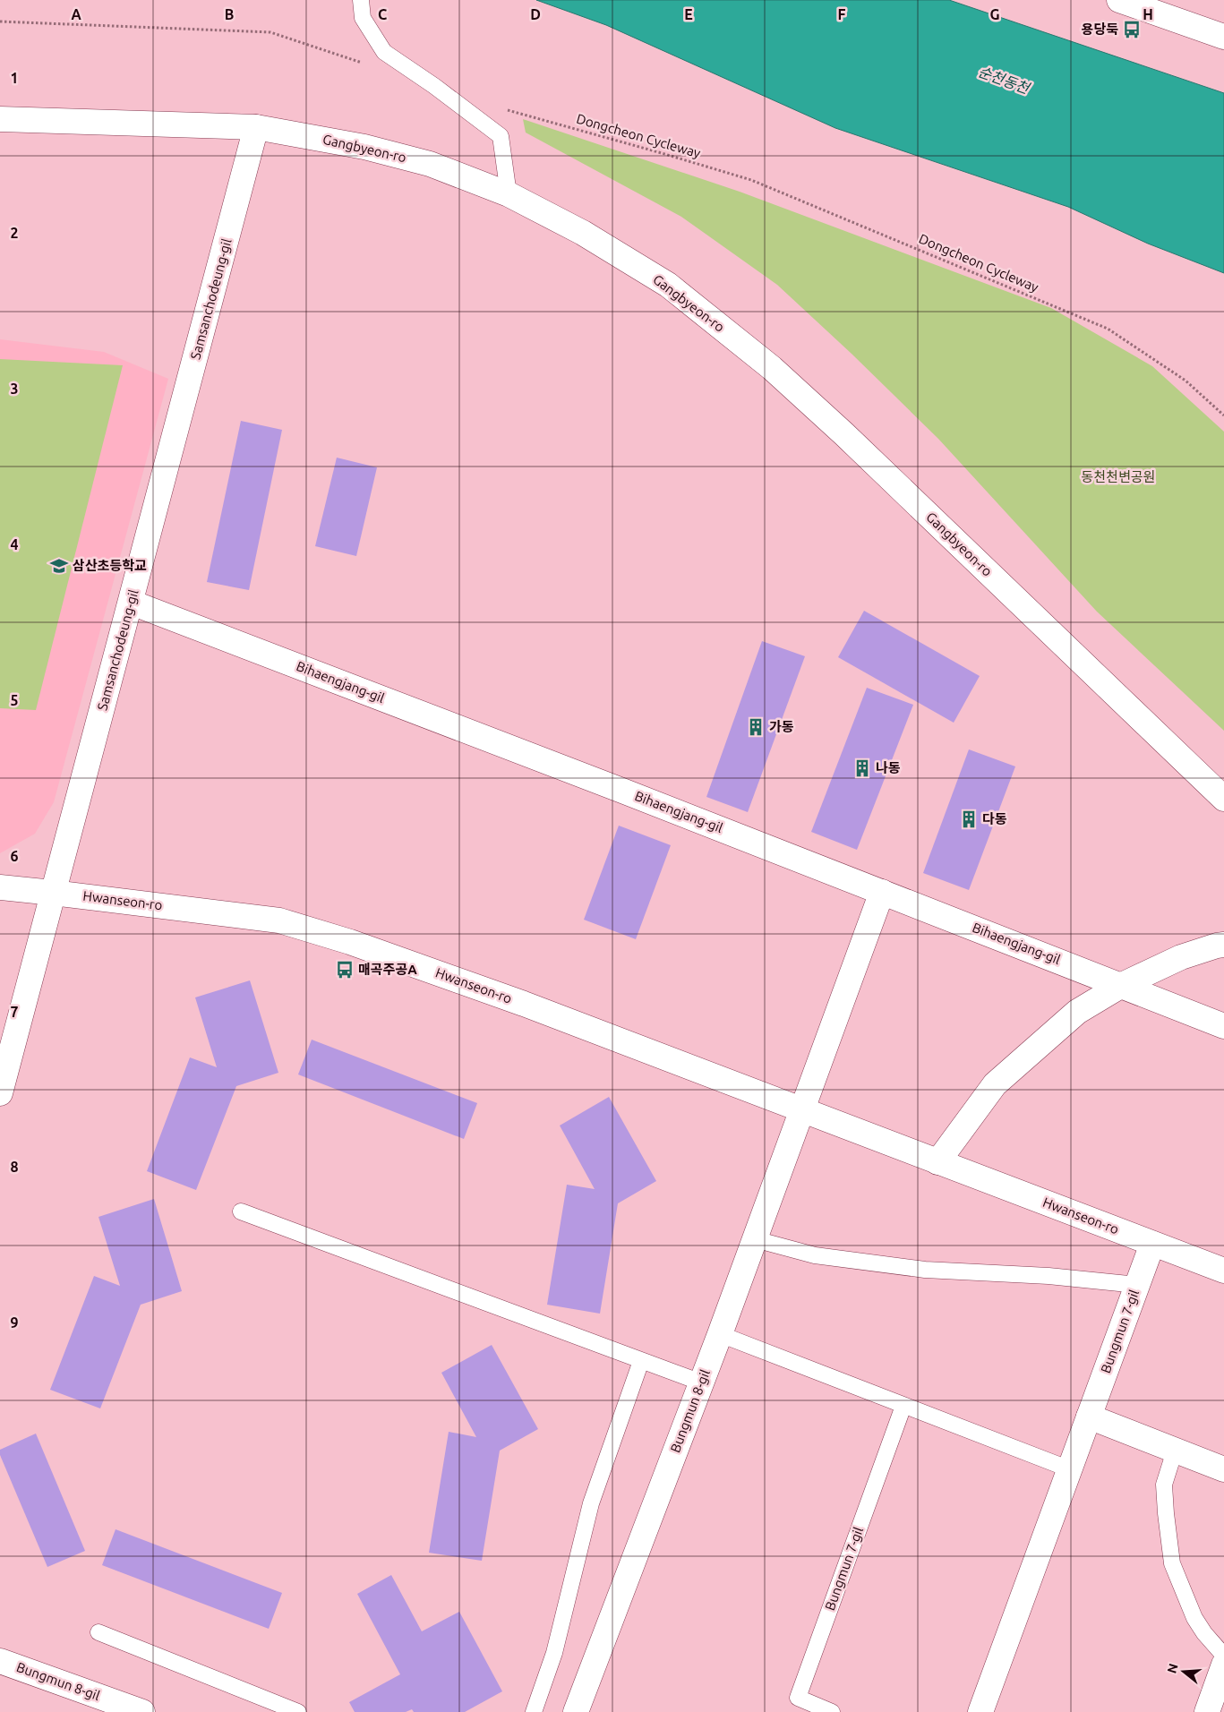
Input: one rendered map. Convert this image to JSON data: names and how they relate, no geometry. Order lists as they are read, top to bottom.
{
  "streets": {
    "street": [
      "Gangbyeon-ro",
      "Samsanchodeung-gil",
      "Bihaengjang-gil",
      "Hwanseon-ro",
      "Bungmun 7-gil",
      "Bungmun 8-gil"
    ],
    "path": ["Dongcheon Cycleway"]
  },
  "crossings": [
    ["Gangbyeon-ro", "Samsanchodeung-gil"],
    ["Samsanchodeung-gil", "Bihaengjang-gil"],
    ["Samsanchodeung-gil", "Hwanseon-ro"],
    ["Hwanseon-ro", "Bungmun 7-gil"],
    ["Hwanseon-ro", "Bungmun 8-gil"]
  ],
  "water": ["순천동천"],
  "parks": ["동천천변공원"],
  "places": {
    "bus stop": ["용당둑", "매곡주공A"],
    "school or university": ["삼산초등학교"],
    "building": ["가동", "나동", "다동"]
  },
  "north": "left",
  "grid": {
    "columns": [
      "A",
      "B",
      "C",
      "D",
      "E",
      "F",
      "G",
      "H"
    ],
    "rows": [
      "1",
      "2",
      "3",
      "4",
      "5",
      "6",
      "7",
      "8",
      "9"
    ]
  }
}
